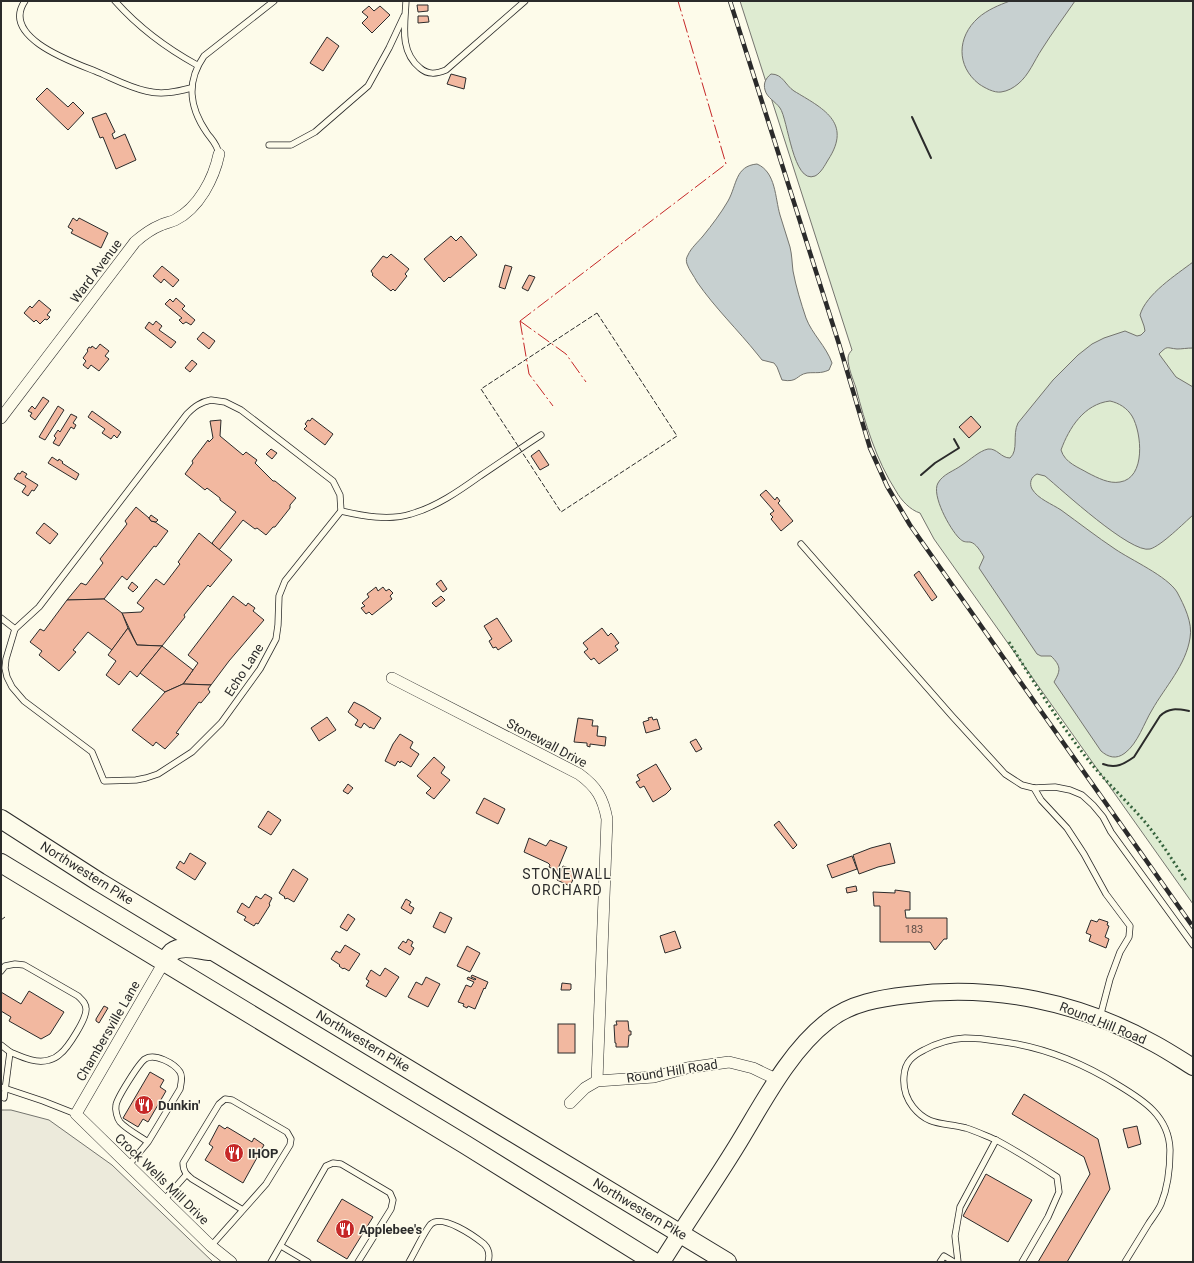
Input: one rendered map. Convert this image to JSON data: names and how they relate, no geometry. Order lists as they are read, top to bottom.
{
  "streets": {
    "main road": ["Northwestern Pike"],
    "street": [
      "Ward Avenue",
      "Stonewall Drive",
      "Round Hill Road",
      "Chambersville Lane",
      "Crock Wells Mill Drive"
    ],
    "lane": ["Echo Lane"]
  },
  "crossings": [
    ["Stonewall Drive", "Round Hill Road"],
    ["Northwestern Pike", "Round Hill Road"],
    ["Chambersville Lane", "Crock Wells Mill Drive"]
  ],
  "districts": ["STONEWALL ORCHARD"],
  "places": {
    "restaurant": ["Dunkin'", "IHOP", "Applebee's"]
  },
  "house_numbers": ["183"]
}
